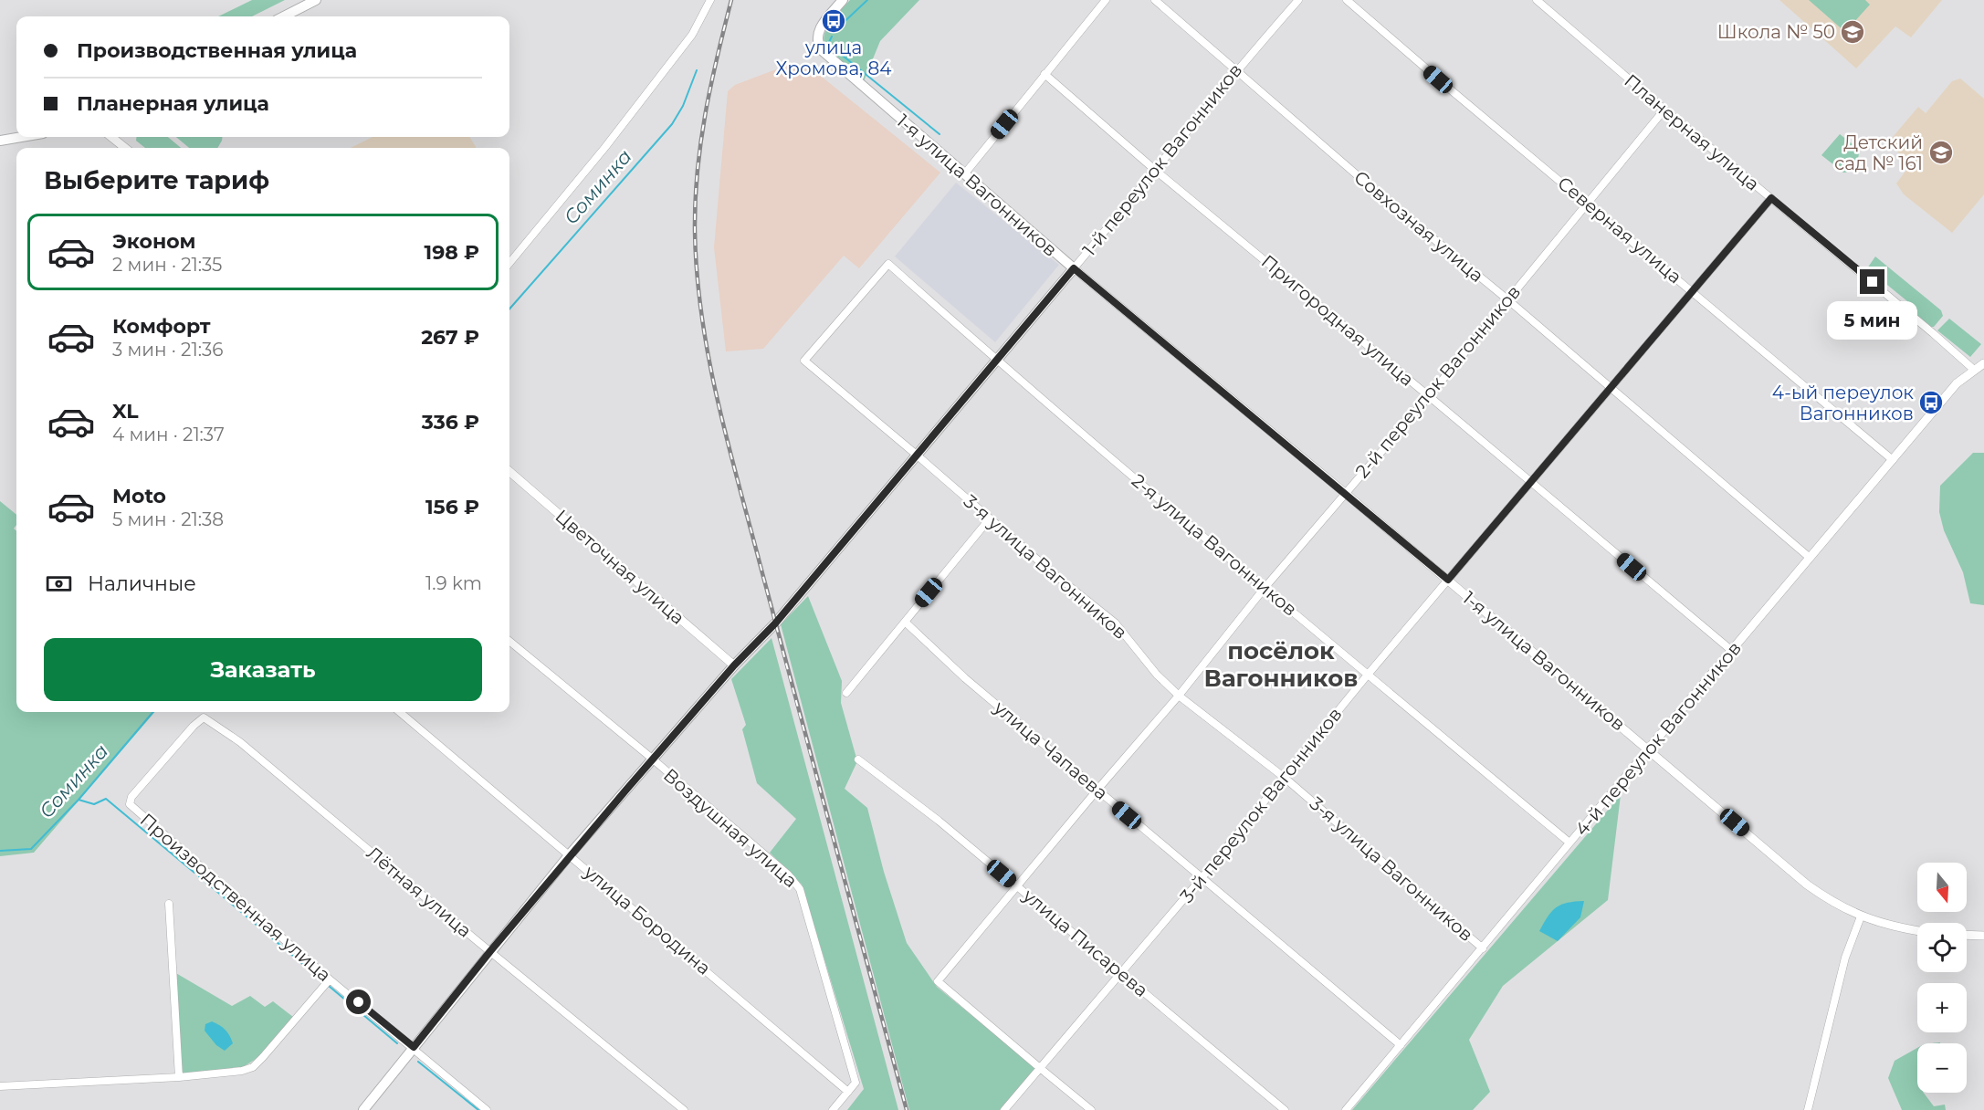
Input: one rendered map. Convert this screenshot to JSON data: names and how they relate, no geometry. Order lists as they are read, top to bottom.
{
  "streets": {
    "main road": ["1-й переулок Вагонников", "1-я улица Вагонников"],
    "street": [
      "Планерная улица",
      "Совхозная улица",
      "Северная улица",
      "Пригородная улица",
      "2-й переулок Вагонников",
      "2-я улица Вагонников",
      "Цветочная улица",
      "3-я улица Вагонников",
      "4-й переулок Вагонников",
      "улица Чапаева",
      "3-й переулок Вагонников",
      "Воздушная улица",
      "Лётная улица",
      "Производственная улица",
      "улица Бородина",
      "улица Писарева"
    ]
  },
  "crossings": [
    ["Планерная улица", "2-й переулок Вагонников"],
    ["Планерная улица", "4-й переулок Вагонников"],
    ["Планерная улица", "3-й переулок Вагонников"],
    ["1-й переулок Вагонников", "1-я улица Вагонников"],
    ["1-й переулок Вагонников", "Совхозная улица"],
    ["1-й переулок Вагонников", "Пригородная улица"],
    ["1-й переулок Вагонников", "2-я улица Вагонников"],
    ["1-й переулок Вагонников", "Цветочная улица"],
    ["1-й переулок Вагонников", "3-я улица Вагонников"],
    ["1-й переулок Вагонников", "Воздушная улица"],
    ["1-й переулок Вагонников", "Лётная улица"],
    ["1-й переулок Вагонников", "Производственная улица"],
    ["1-й переулок Вагонников", "улица Бородина"],
    ["1-я улица Вагонников", "2-й переулок Вагонников"],
    ["1-я улица Вагонников", "4-й переулок Вагонников"],
    ["1-я улица Вагонников", "3-й переулок Вагонников"],
    ["Совхозная улица", "2-й переулок Вагонников"],
    ["Совхозная улица", "4-й переулок Вагонников"],
    ["Совхозная улица", "3-й переулок Вагонников"],
    ["Северная улица", "2-й переулок Вагонников"],
    ["Северная улица", "4-й переулок Вагонников"],
    ["Северная улица", "3-й переулок Вагонников"],
    ["Пригородная улица", "2-й переулок Вагонников"],
    ["Пригородная улица", "4-й переулок Вагонников"],
    ["Пригородная улица", "3-й переулок Вагонников"],
    ["2-й переулок Вагонников", "2-я улица Вагонников"],
    ["2-й переулок Вагонников", "3-я улица Вагонников"],
    ["2-й переулок Вагонников", "улица Чапаева"],
    ["2-й переулок Вагонников", "3-й переулок Вагонников"],
    ["2-й переулок Вагонников", "улица Писарева"],
    ["2-я улица Вагонников", "3-я улица Вагонников"],
    ["2-я улица Вагонников", "4-й переулок Вагонников"],
    ["2-я улица Вагонников", "3-й переулок Вагонников"],
    ["3-я улица Вагонников", "4-й переулок Вагонников"],
    ["3-я улица Вагонников", "3-й переулок Вагонников"],
    ["4-й переулок Вагонников", "улица Чапаева"],
    ["улица Чапаева", "3-й переулок Вагонников"],
    ["3-й переулок Вагонников", "улица Писарева"],
    ["Воздушная улица", "улица Бородина"],
    ["Лётная улица", "Производственная улица"]
  ],
  "districts": ["посёлок Вагонников"],
  "water": ["Соминка"],
  "places": {
    "bus stop": ["улица Хромова, 84", "4-ый переулок Вагонников"],
    "school or university": ["Школа № 50", "Детский сад № 161"]
  },
  "north": "bottom",
  "page": {
    "banner": ["Производственная улица", "Планерная улица"],
    "heading": "Выберите тариф",
    "list": [
      {
        "name": "Эконом",
        "note": "2 мин · 21:35",
        "value": "198 ₽"
      },
      {
        "name": "Комфорт",
        "note": "3 мин · 21:36",
        "value": "267 ₽"
      },
      {
        "name": "XL",
        "note": "4 мин · 21:37",
        "value": "336 ₽"
      },
      {
        "name": "Moto",
        "note": "5 мин · 21:38",
        "value": "156 ₽"
      }
    ],
    "bubble": "5 мин",
    "pay": ["Наличные", "1.9 km"],
    "buttons": "Заказать",
    "map_buttons": ["+", "−"]
  }
}
